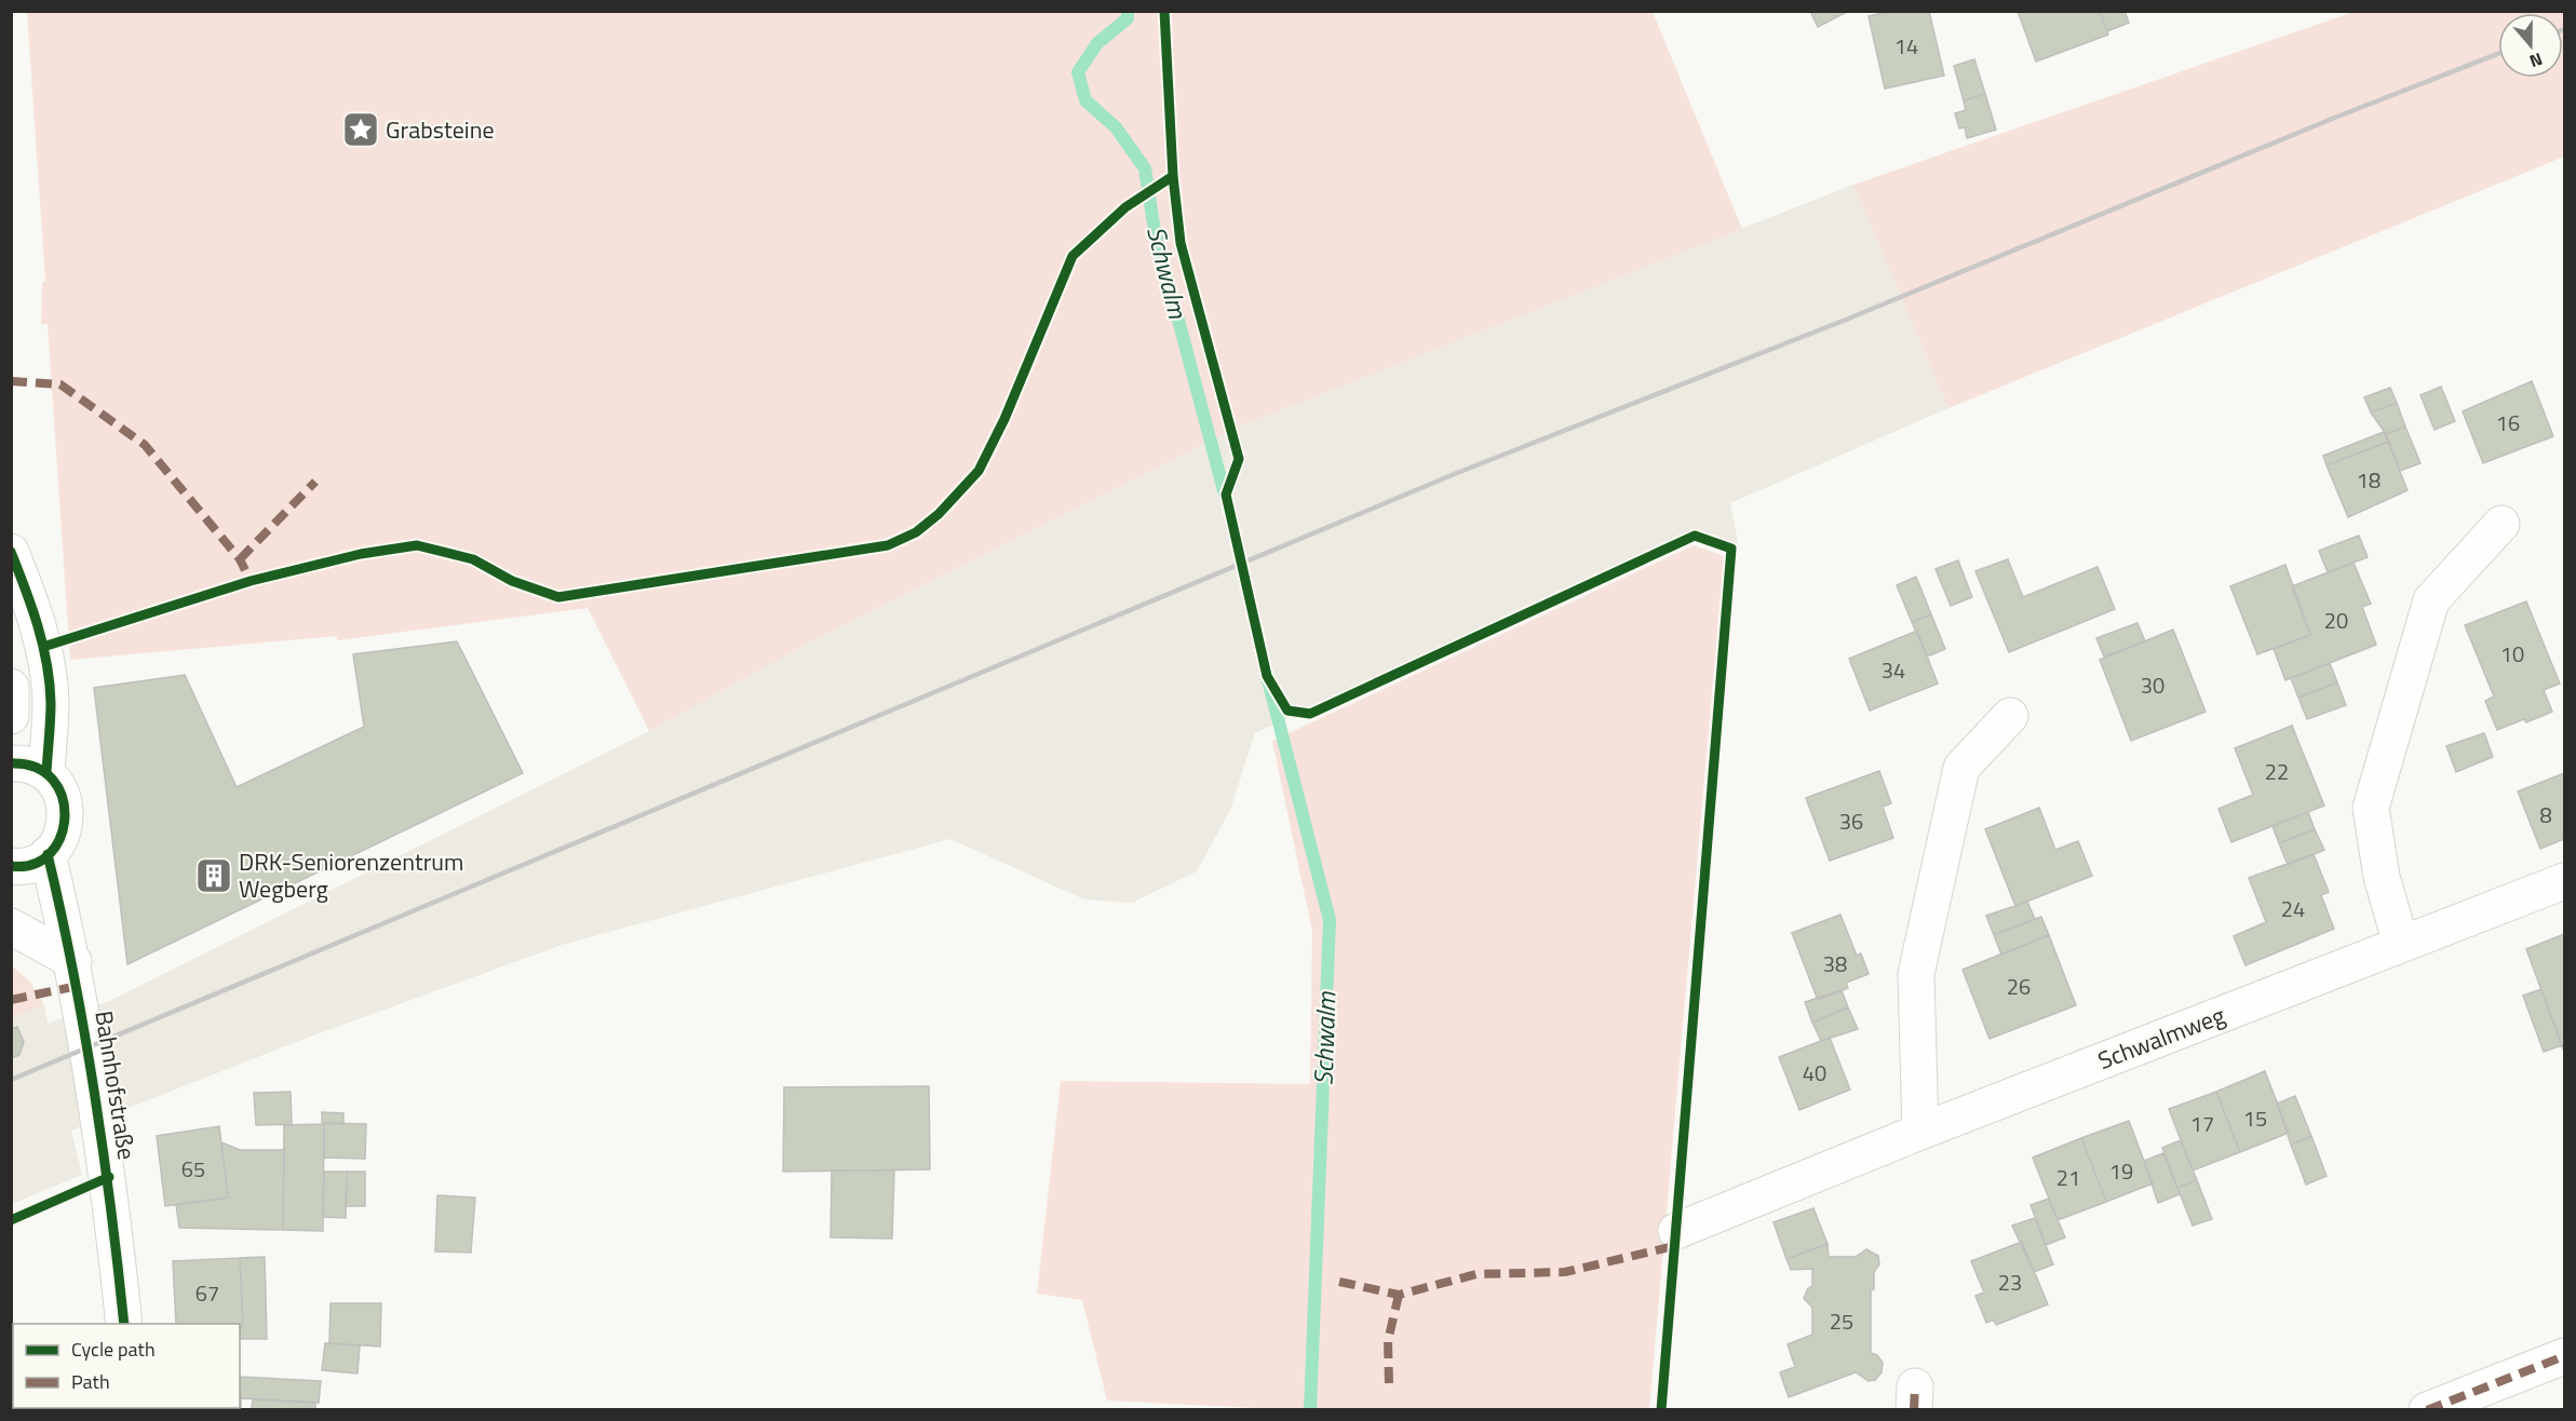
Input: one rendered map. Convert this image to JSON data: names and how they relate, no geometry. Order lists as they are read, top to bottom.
{
  "streets": {
    "street": ["Schwalmweg", "Bahnhofstraße"]
  },
  "water": ["Schwalm"],
  "places": {
    "place": ["Grabsteine"],
    "building": ["DRK-Seniorenzentrum Wegberg"]
  },
  "house_numbers": [
    "14",
    "16",
    "18",
    "20",
    "10",
    "34",
    "30",
    "22",
    "8",
    "36",
    "24",
    "38",
    "26",
    "40",
    "15",
    "17",
    "65",
    "19",
    "21",
    "23",
    "67",
    "25"
  ],
  "legend": ["Cycle path", "Path"],
  "north": "bottom"
}
